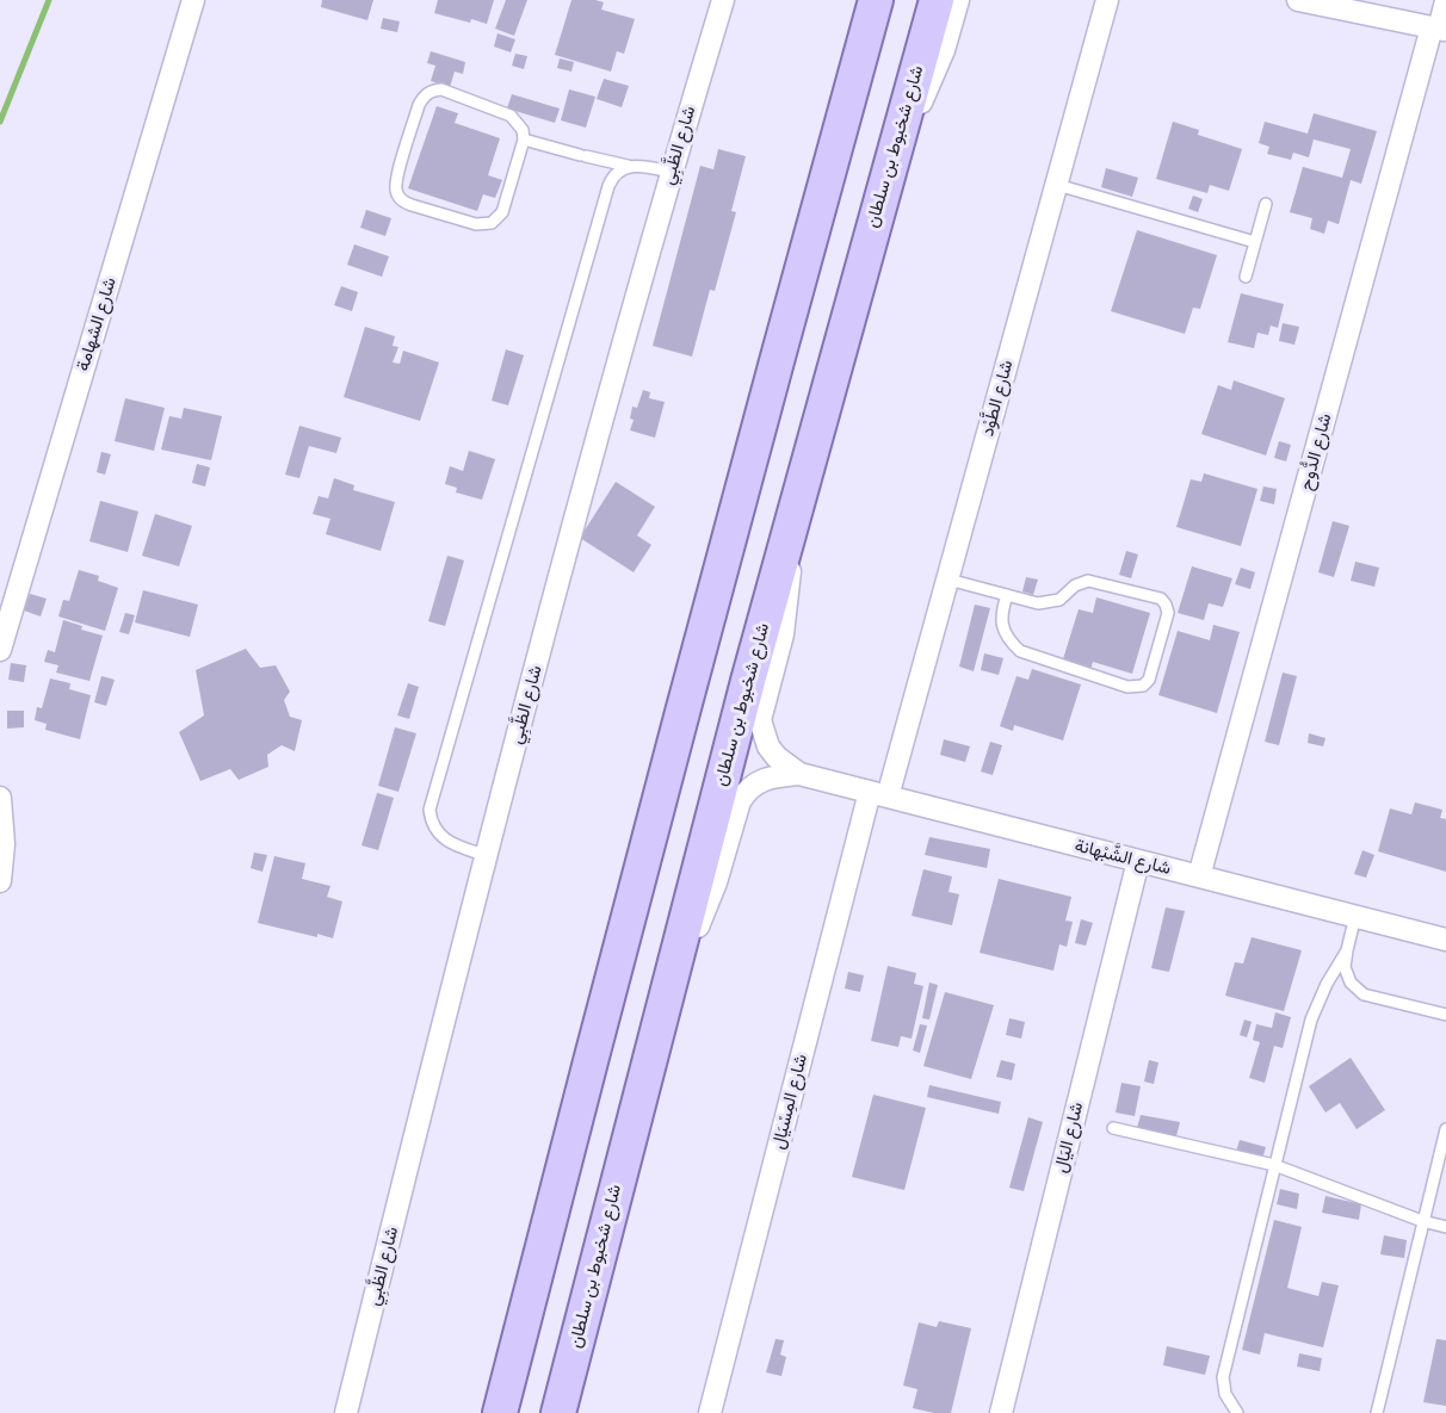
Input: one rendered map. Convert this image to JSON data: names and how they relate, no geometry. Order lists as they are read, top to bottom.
{
  "streets": {
    "main road": ["شارع شخبوط بن سلطان"],
    "street": [
      "شارع الظَّبِي",
      "شارع الشهامة",
      "شارع الطَّوْد",
      "شارع الدُّوح",
      "شارع الشَّبْهانة",
      "شارع المِسْيَال",
      "شارع اليَال"
    ]
  },
  "crossings": [
    ["شارع شخبوط بن سلطان", "شارع الشَّبْهانة"],
    ["شارع الطَّوْد", "شارع الشَّبْهانة"],
    ["شارع الطَّوْد", "شارع المِسْيَال"],
    ["شارع الدُّوح", "شارع الشَّبْهانة"],
    ["شارع الشَّبْهانة", "شارع المِسْيَال"],
    ["شارع الشَّبْهانة", "شارع اليَال"]
  ]
}
